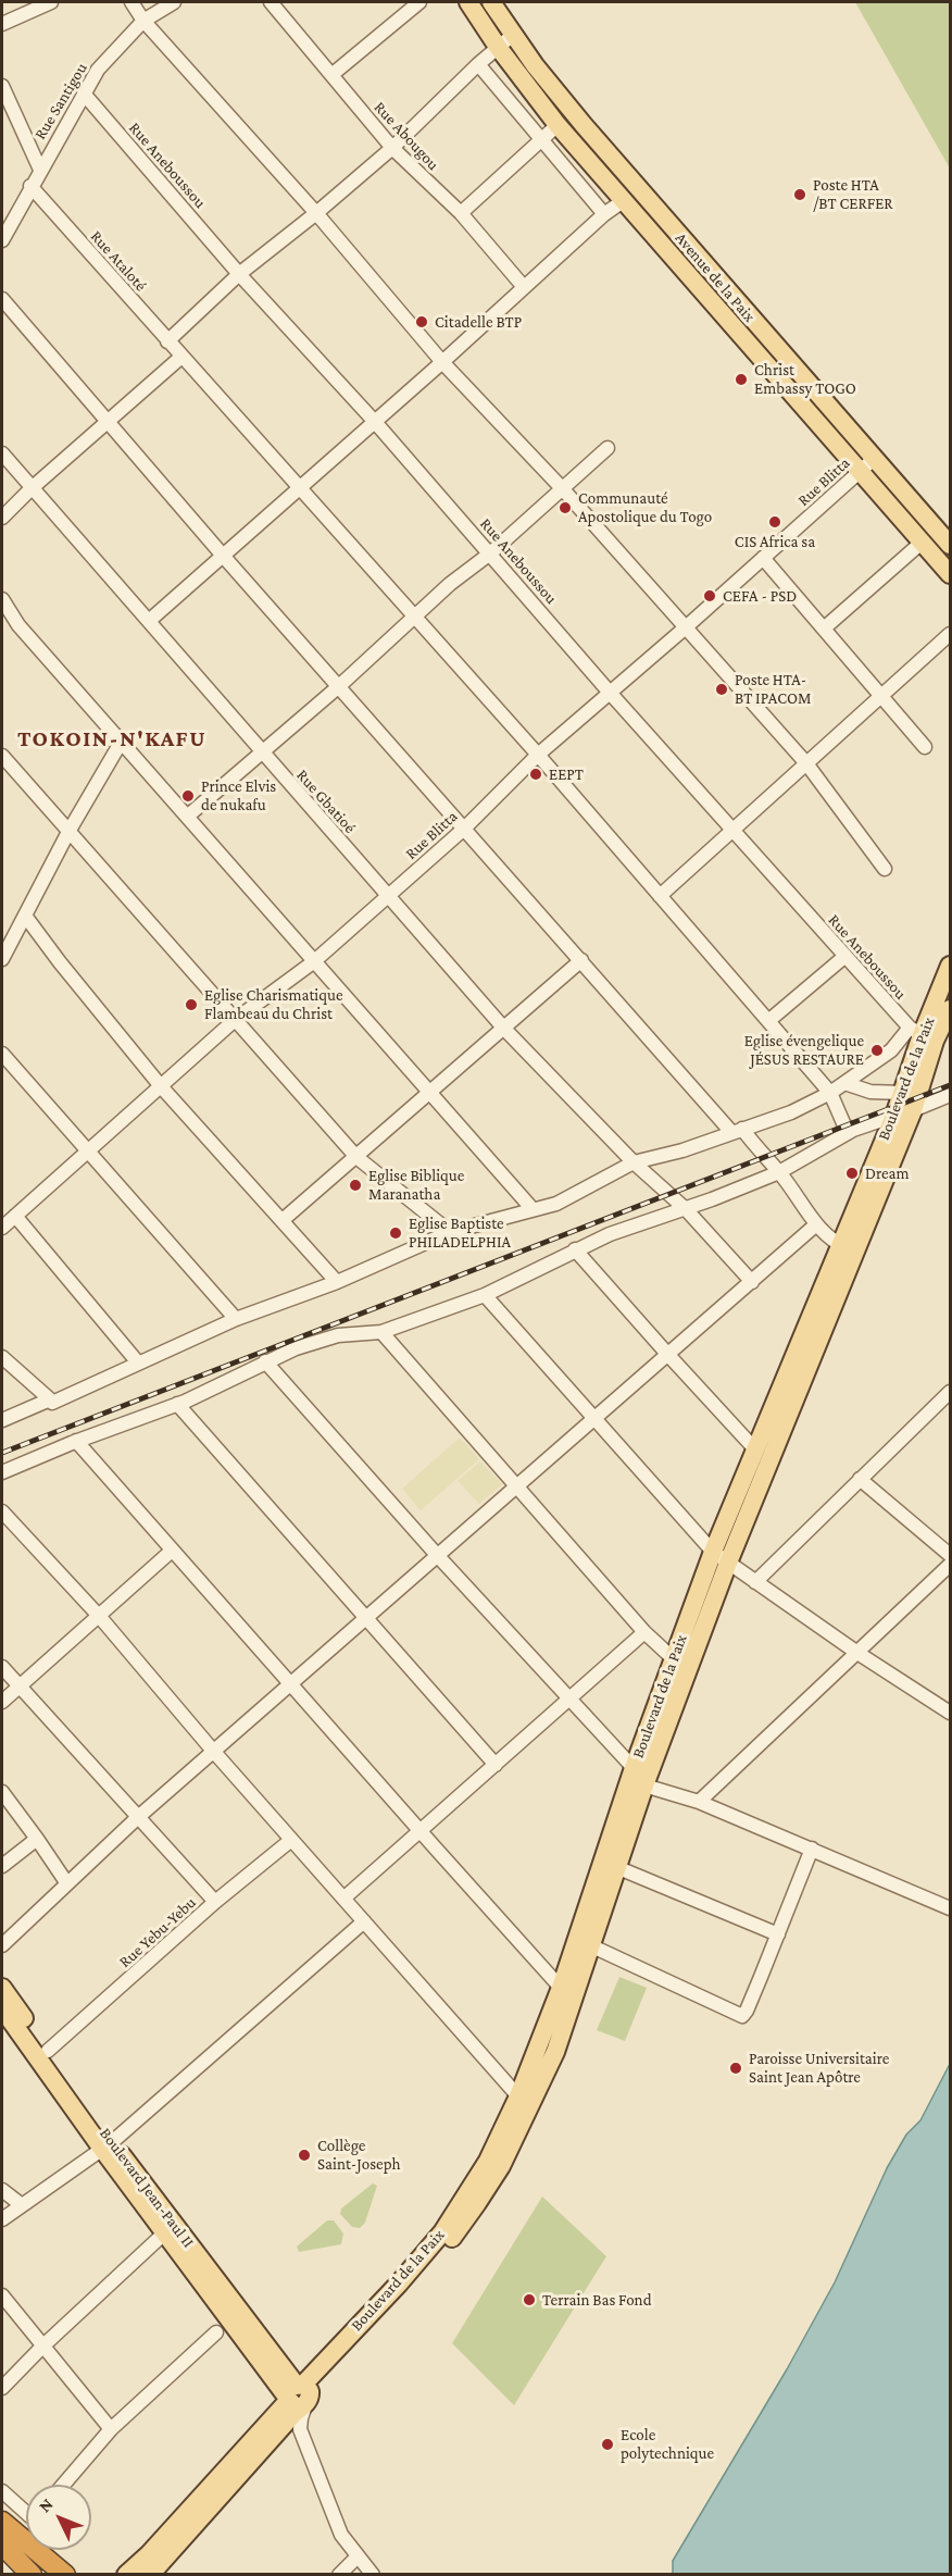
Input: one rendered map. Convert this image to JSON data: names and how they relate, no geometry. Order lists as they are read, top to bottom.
{
  "streets": {
    "main road": ["Avenue de la Paix", "Boulevard de la Paix", "Boulevard Jean-Paul II"],
    "street": [
      "Rue Santigou",
      "Rue Abougou",
      "Rue Aneboussou",
      "Rue Ataloté",
      "Rue Blitta",
      "Rue Gbatioé",
      "Rue Yebu-Yebu"
    ]
  },
  "crossings": [
    ["Rue Santigou", "Rue Aneboussou"],
    ["Rue Santigou", "Rue Ataloté"],
    ["Rue Aneboussou", "Rue Blitta"],
    ["Rue Aneboussou", "Boulevard de la Paix"],
    ["Rue Ataloté", "Rue Blitta"],
    ["Avenue de la Paix", "Rue Blitta"],
    ["Rue Blitta", "Rue Gbatioé"],
    ["Boulevard de la Paix", "Boulevard Jean-Paul II"],
    ["Rue Yebu-Yebu", "Boulevard Jean-Paul II"]
  ],
  "districts": ["TOKOIN-N'KAFU"],
  "places": [
    "Poste HTA /BT CERFER",
    "Citadelle BTP",
    "Christ Embassy TOGO",
    "Communauté Apostolique du Togo",
    "CIS Africa sa",
    "CEFA - PSD",
    "Poste HTA- BT IPACOM",
    "EEPT",
    "Prince Elvis de nukafu",
    "Eglise Charismatique Flambeau du Christ",
    "Eglise évengelique JÉSUS RESTAURE",
    "Dream",
    "Eglise Biblique Maranatha",
    "Eglise Baptiste PHILADELPHIA",
    "Paroisse Universitaire Saint Jean Apôtre",
    "Collège Saint-Joseph",
    "Terrain Bas Fond",
    "Ecole polytechnique"
  ],
  "north": "top left"
}
